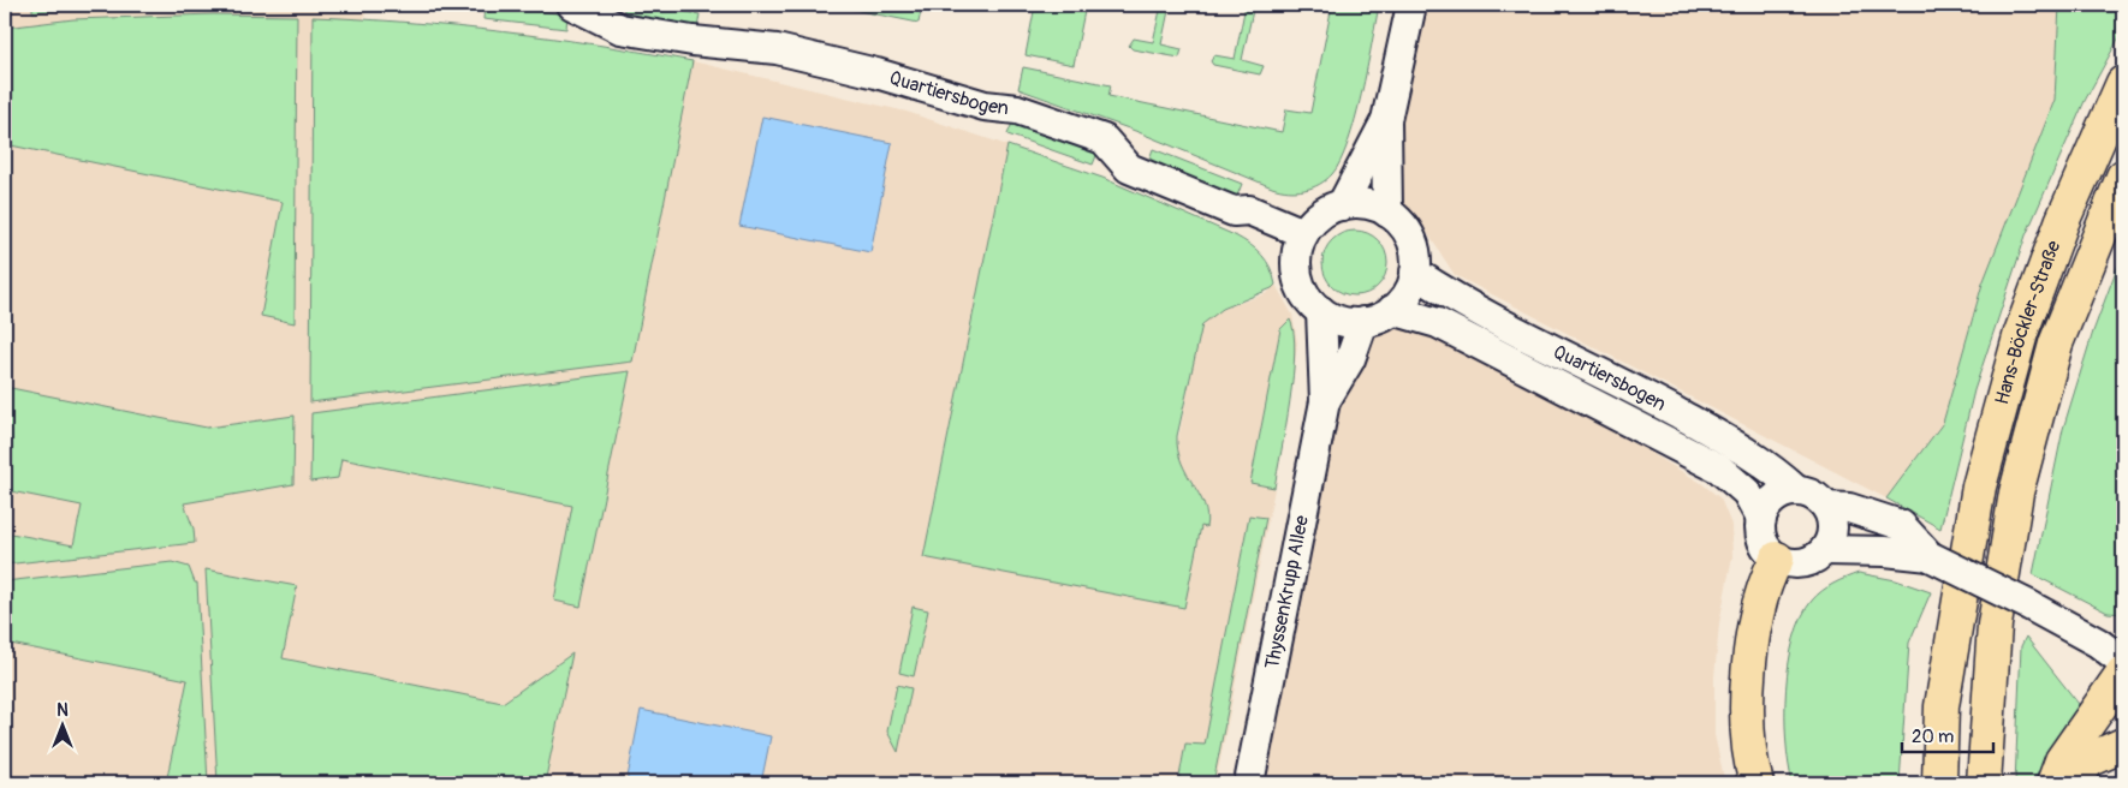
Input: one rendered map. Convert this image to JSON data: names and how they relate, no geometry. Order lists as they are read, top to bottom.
{
  "streets": {
    "main road": ["Hans-Böckler-Straße"],
    "street": ["Quartiersbogen", "ThyssenKrupp Allee"]
  },
  "crossings": [
    ["Quartiersbogen", "ThyssenKrupp Allee"]
  ],
  "scale_bar": "20 m",
  "north": "top"
}
